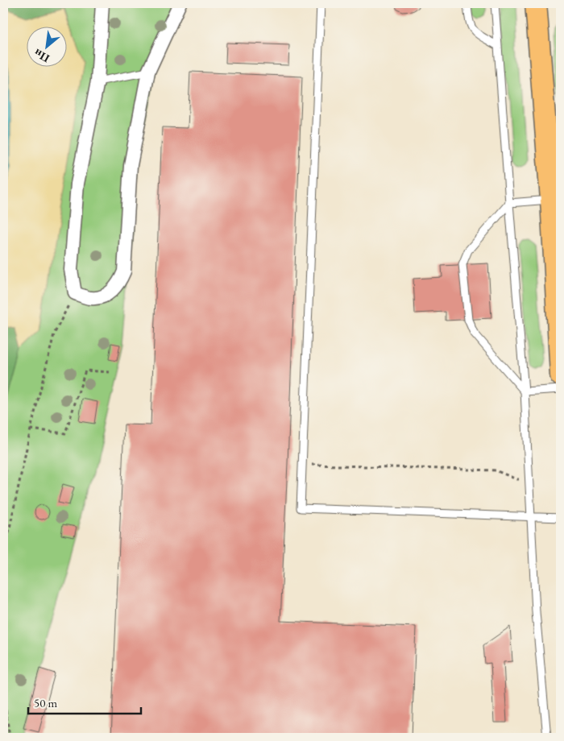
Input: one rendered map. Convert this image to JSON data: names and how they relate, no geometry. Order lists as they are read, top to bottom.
{
  "scale_bar": "50 m",
  "north": "bottom left"
}
